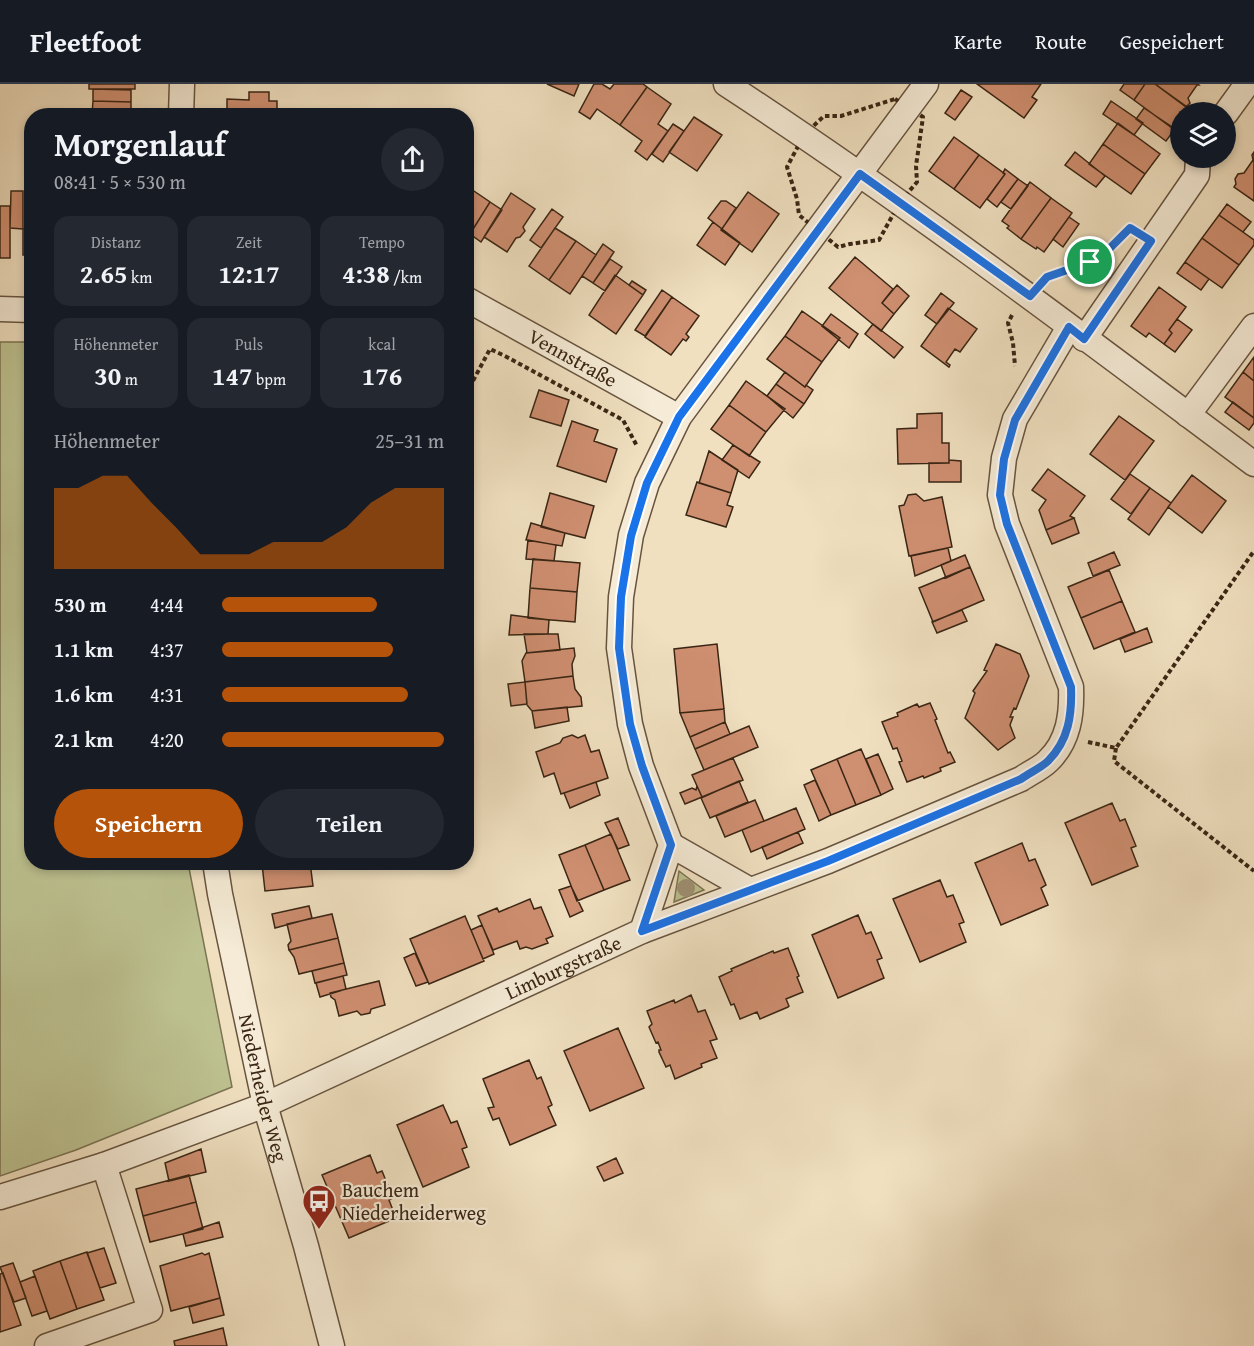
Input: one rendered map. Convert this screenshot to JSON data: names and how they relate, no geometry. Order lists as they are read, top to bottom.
{
  "streets": {
    "street": ["Vennstraße", "Limburgstraße", "Niederheider Weg"]
  },
  "crossings": [
    ["Limburgstraße", "Niederheider Weg"]
  ],
  "places": {
    "bus stop": ["Bauchem Niederheiderweg"]
  },
  "page": {
    "header": "Fleetfoot",
    "nav": ["Karte", "Route", "Gespeichert"],
    "heading": ["Morgenlauf", "08:41 · 5 × 530 m"],
    "stats": [
      ["Distanz", "2.65 km"],
      ["Zeit", "12:17"],
      ["Tempo", "4:38 /km"],
      ["Höhenmeter", "30 m"],
      ["Puls", "147 bpm"],
      ["kcal", "176"]
    ],
    "chart": ["Höhenmeter", "25–31 m"],
    "list": [
      {
        "name": "530 m",
        "note": "4:44"
      },
      {
        "name": "1.1 km",
        "note": "4:37"
      },
      {
        "name": "1.6 km",
        "note": "4:31"
      },
      {
        "name": "2.1 km",
        "note": "4:20"
      }
    ],
    "buttons": ["Speichern", "Teilen"]
  }
}
